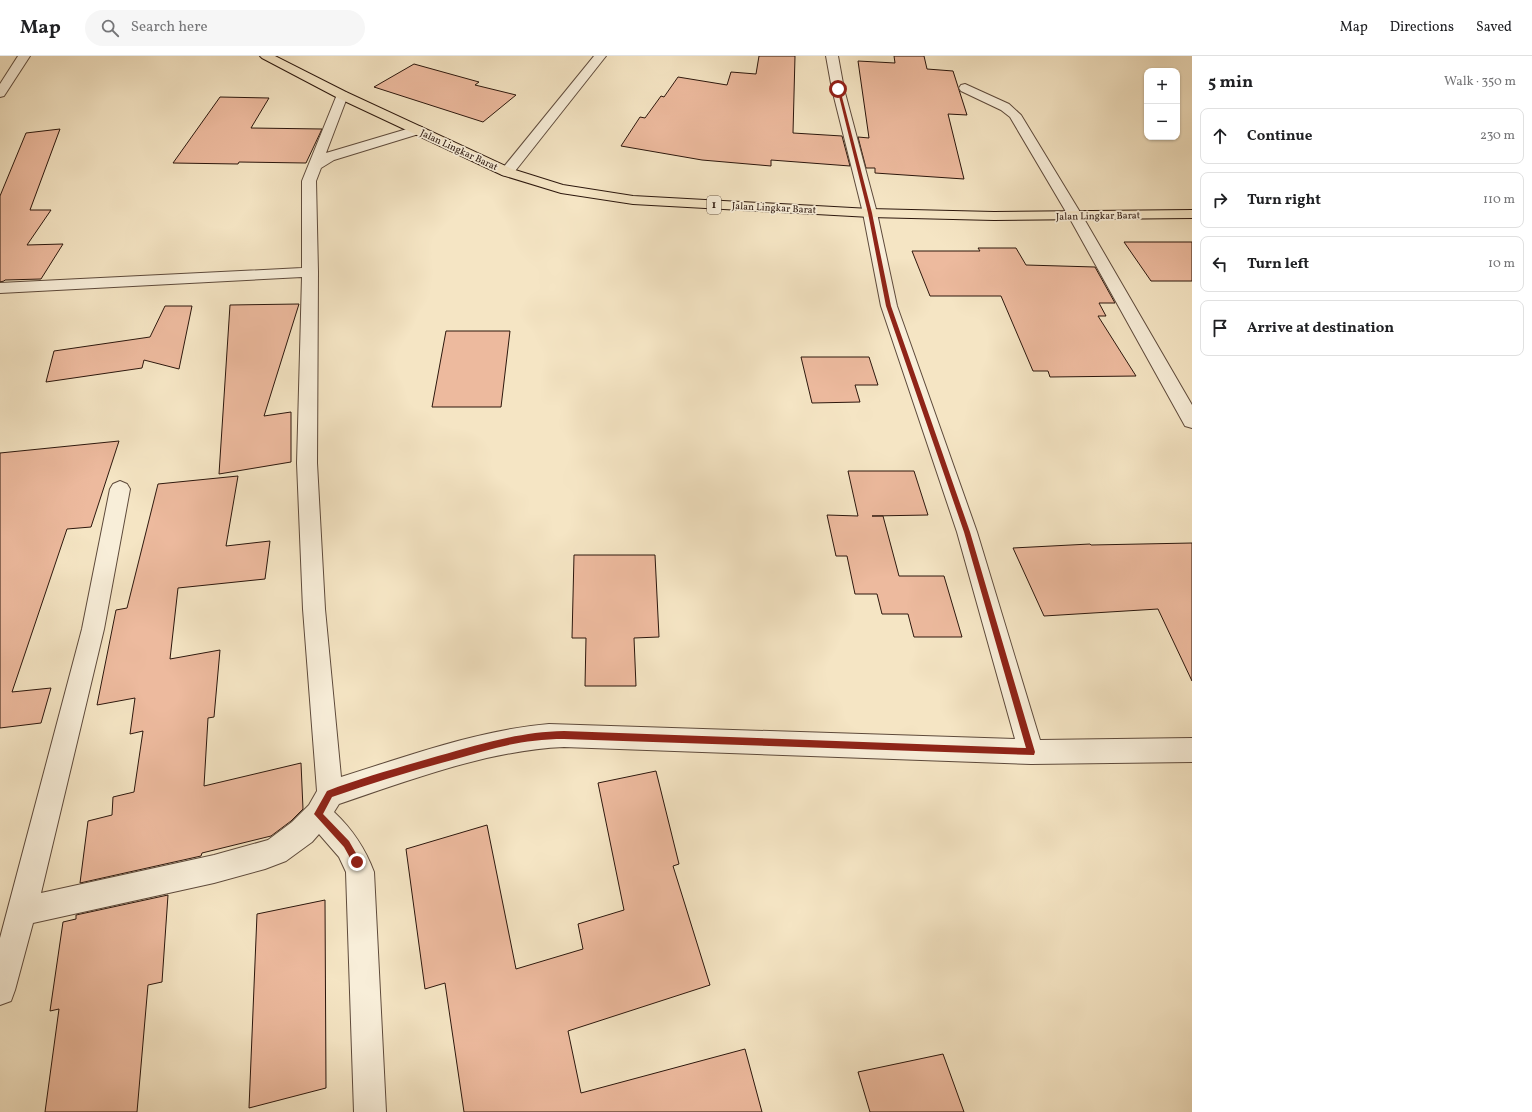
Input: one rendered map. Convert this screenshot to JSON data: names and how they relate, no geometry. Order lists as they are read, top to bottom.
{
  "streets": {
    "highway": ["Jalan Lingkar Barat", "1"]
  },
  "page": {
    "header": "Map",
    "search": "Search here",
    "nav": ["Map", "Directions", "Saved"],
    "heading": ["5 min", "Walk · 350 m"],
    "map_buttons": ["+", "−"],
    "list": [
      ["Continue", "230 m"],
      ["Turn right", "110 m"],
      ["Turn left", "10 m"],
      "Arrive at destination"
    ]
  }
}
